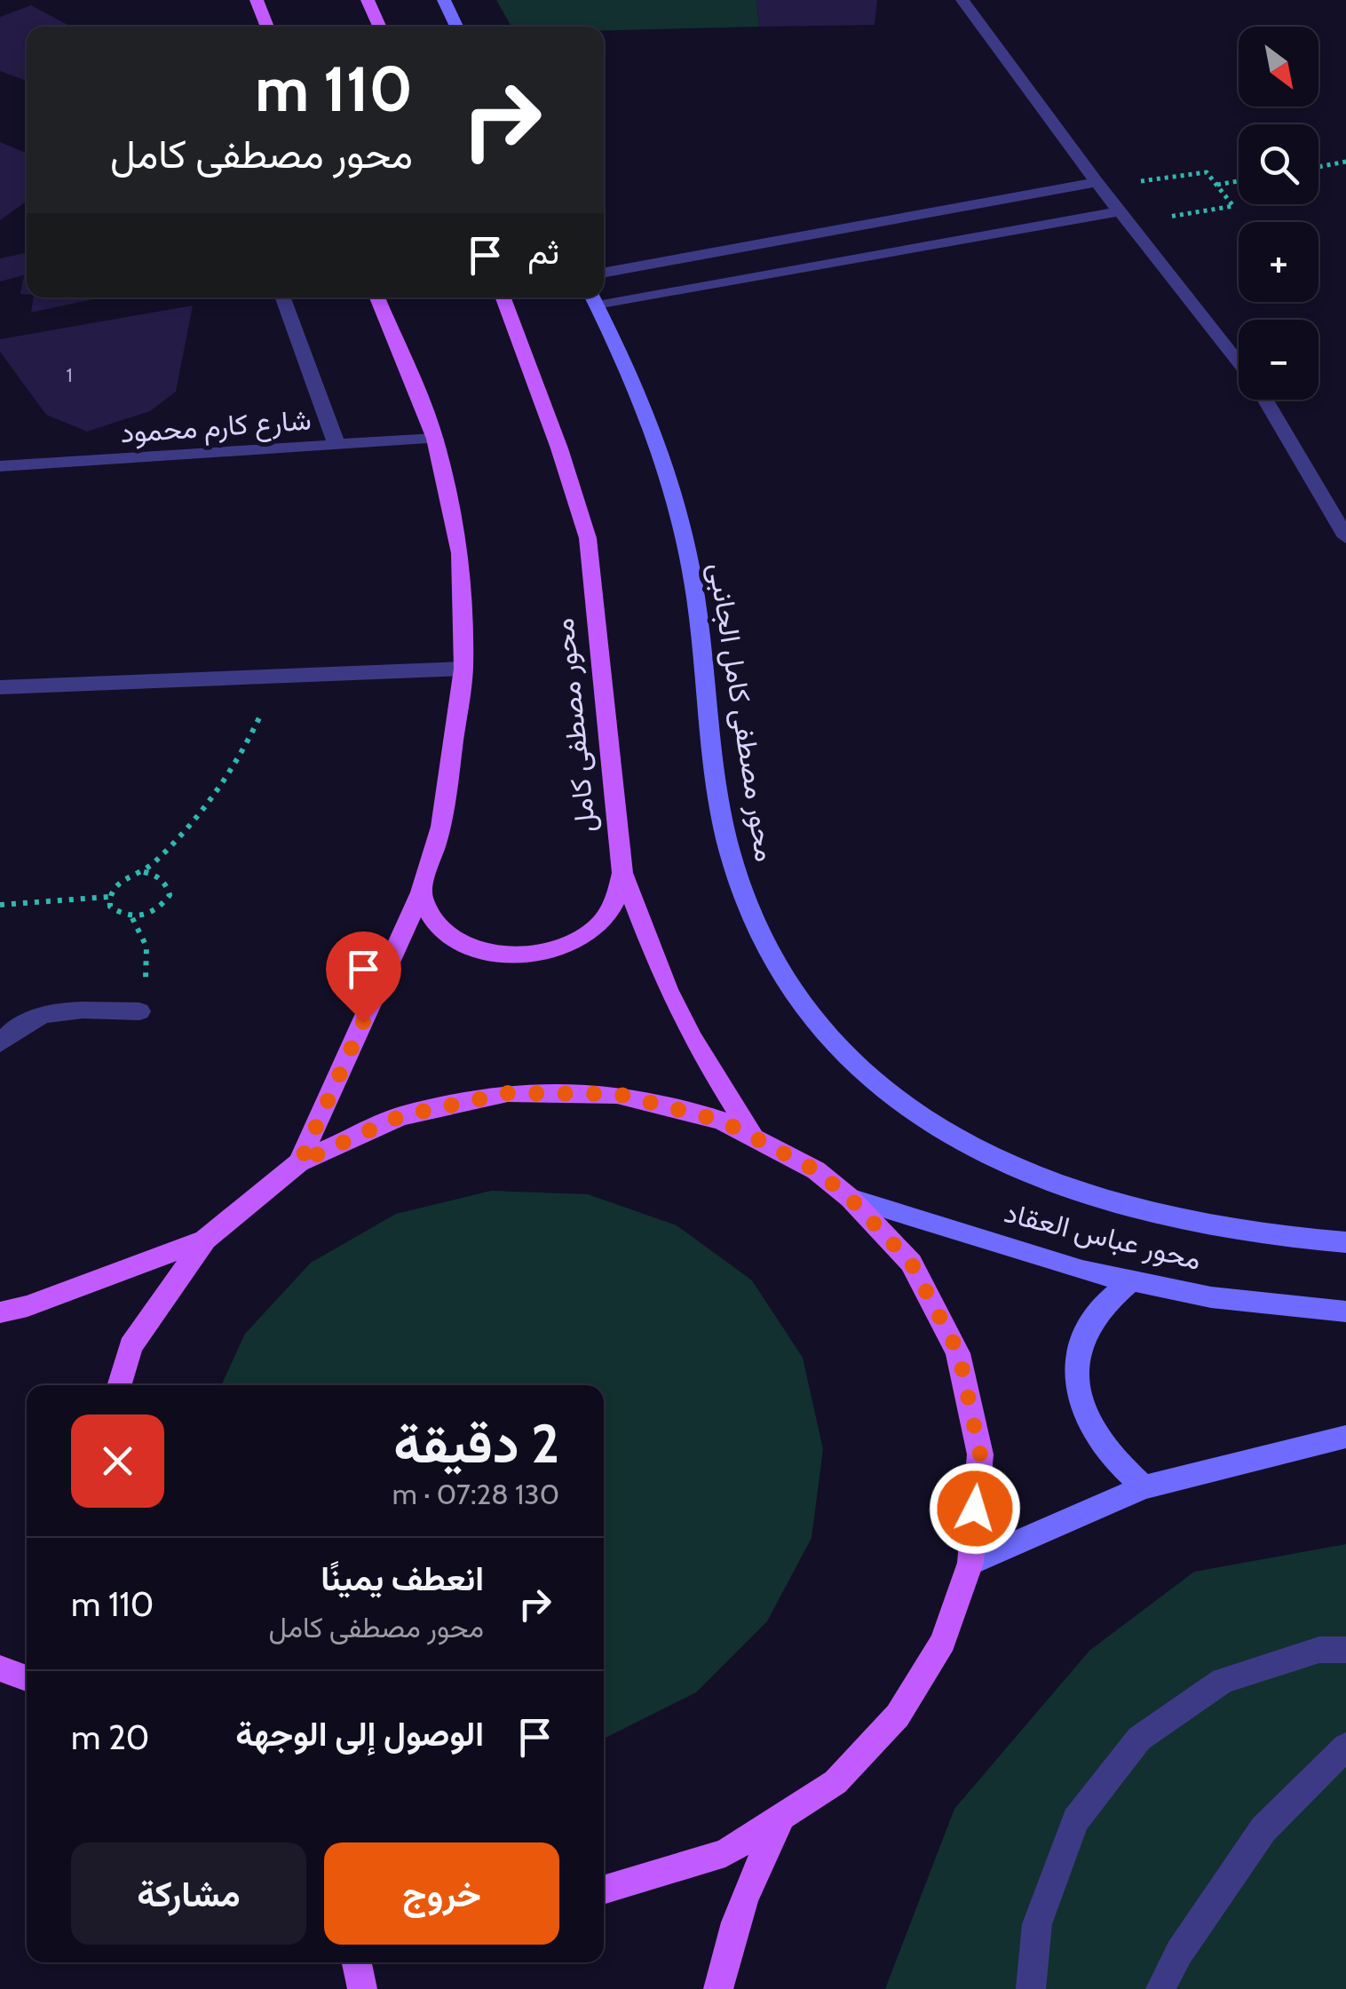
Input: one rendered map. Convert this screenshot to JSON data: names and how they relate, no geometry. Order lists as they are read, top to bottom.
{
  "streets": {
    "main road": ["محور مصطفى كامل"],
    "street": ["شارع كارم محمود", "محور مصطفى كامل الجانبى", "محور عباس العقاد"]
  },
  "house_numbers": ["1"],
  "north": "bottom right",
  "page": {
    "map_buttons": ["+", "−"],
    "turn": ["110 m", "محور مصطفى كامل"],
    "then": "ثم",
    "heading": ["2 دقيقة", "130 m · 07:28"],
    "list": [
      {
        "name": "انعطف يمينًا",
        "note": "محور مصطفى كامل",
        "value": "110 m"
      },
      {
        "name": "الوصول إلى الوجهة",
        "value": "20 m"
      }
    ],
    "buttons": ["خروج", "مشاركة"]
  }
}
